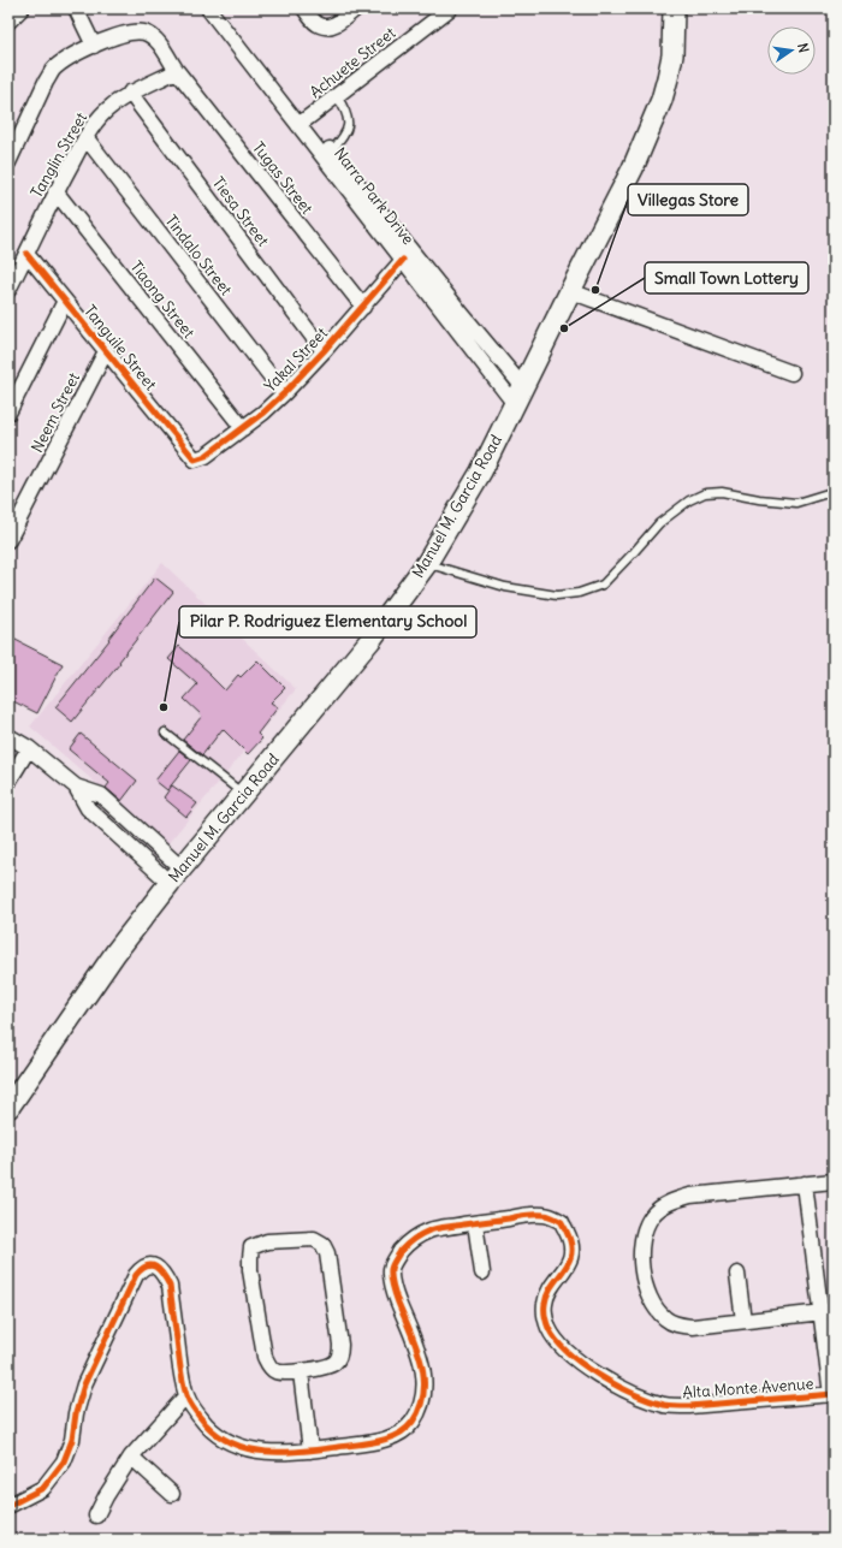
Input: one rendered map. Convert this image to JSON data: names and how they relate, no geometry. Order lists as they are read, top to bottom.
{
  "streets": {
    "main road": ["Manuel M. Garcia Road"],
    "street": [
      "Achuete Street",
      "Tanglin Street",
      "Tugas Street",
      "Narra Park Drive",
      "Tiesa Street",
      "Tindalo Street",
      "Tiaong Street",
      "Tanguile Street",
      "Yakal Street",
      "Neem Street",
      "Alta Monte Avenue"
    ]
  },
  "crossings": [
    ["Achuete Street", "Narra Park Drive"],
    ["Tanglin Street", "Tugas Street"],
    ["Tanglin Street", "Tiesa Street"],
    ["Tanglin Street", "Tindalo Street"],
    ["Tanglin Street", "Tiaong Street"],
    ["Tanglin Street", "Tanguile Street"],
    ["Tugas Street", "Yakal Street"],
    ["Narra Park Drive", "Yakal Street"],
    ["Narra Park Drive", "Manuel M. Garcia Road"],
    ["Tiesa Street", "Yakal Street"],
    ["Tindalo Street", "Yakal Street"],
    ["Tiaong Street", "Yakal Street"],
    ["Tanguile Street", "Yakal Street"],
    ["Tanguile Street", "Neem Street"]
  ],
  "places": ["Villegas Store", "Small Town Lottery", "Pilar P. Rodriguez Elementary School"],
  "north": "right"
}
